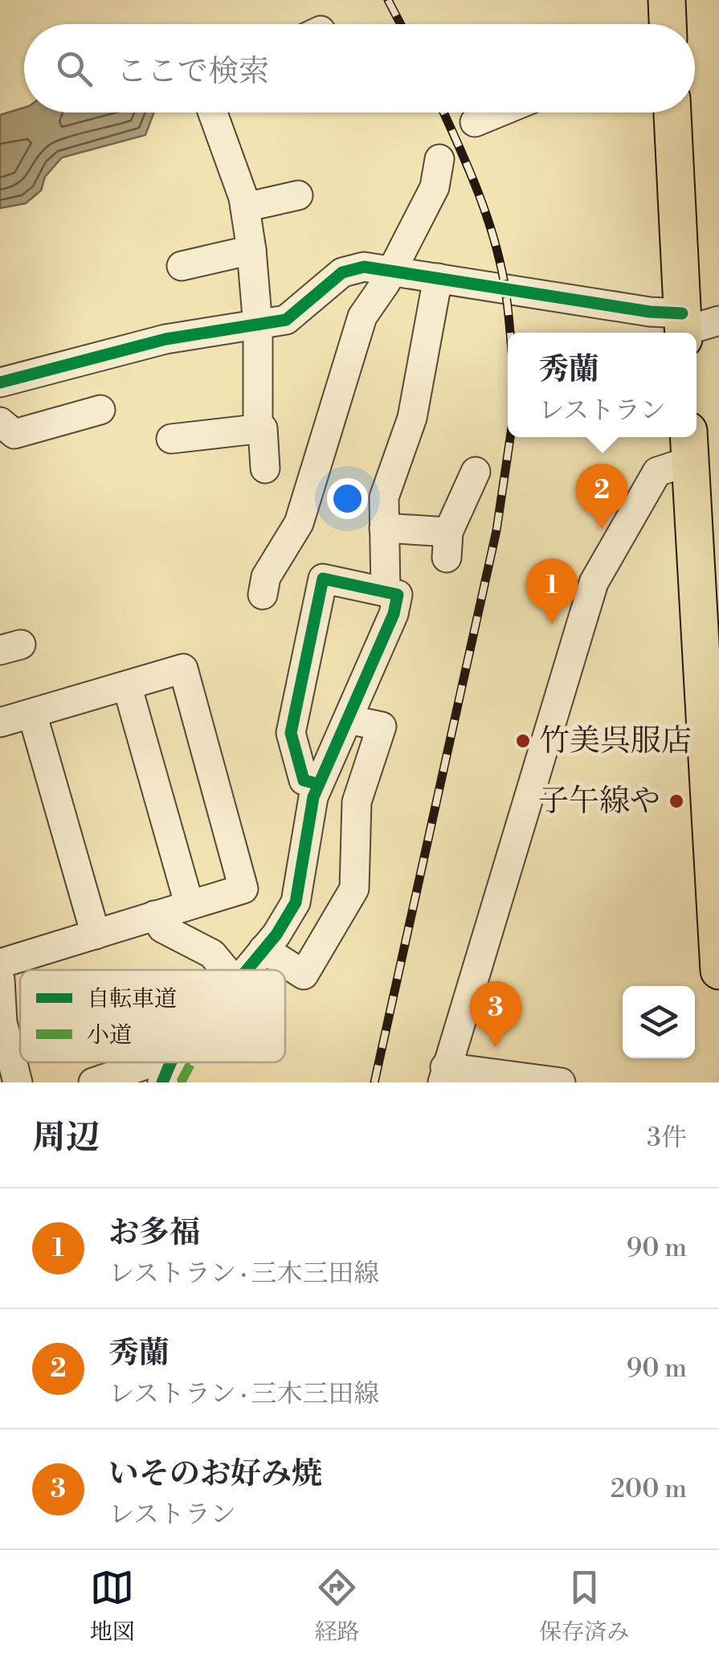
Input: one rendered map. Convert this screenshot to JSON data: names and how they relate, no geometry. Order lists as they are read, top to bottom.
{
  "places": ["竹美呉服店", "子午線や"],
  "legend": ["自転車道", "小道"],
  "page": {
    "search": "ここで検索",
    "popup": ["秀蘭", "レストラン"],
    "pins": ["2", "1", "3"],
    "heading": ["周辺", "3件"],
    "list": [
      {
        "mark": "1",
        "name": "お多福",
        "note": "レストラン · 三木三田線",
        "value": "90 m"
      },
      {
        "mark": "2",
        "name": "秀蘭",
        "note": "レストラン · 三木三田線",
        "value": "90 m"
      },
      {
        "mark": "3",
        "name": "いそのお好み焼",
        "note": "レストラン",
        "value": "200 m"
      }
    ],
    "nav": ["地図", "経路", "保存済み"]
  }
}
